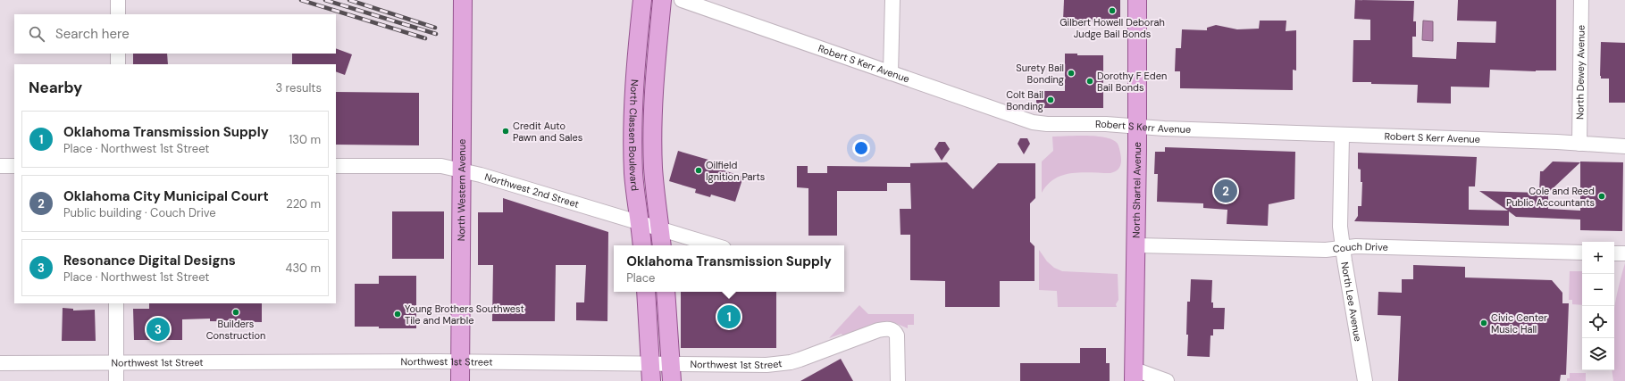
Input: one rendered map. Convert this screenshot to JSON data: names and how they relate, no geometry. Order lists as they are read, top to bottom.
{
  "streets": {
    "main road": ["North Classen Boulevard", "North Western Avenue", "North Shartel Avenue"],
    "street": [
      "Robert S Kerr Avenue",
      "North Dewey Avenue",
      "Northwest 2nd Street",
      "Couch Drive",
      "North Lee Avenue",
      "Northwest 1st Street"
    ]
  },
  "crossings": [
    ["Robert S Kerr Avenue", "North Dewey Avenue"],
    ["Robert S Kerr Avenue", "North Shartel Avenue"],
    ["Robert S Kerr Avenue", "North Lee Avenue"],
    ["North Classen Boulevard", "Northwest 2nd Street"],
    ["North Western Avenue", "Northwest 2nd Street"],
    ["North Western Avenue", "Northwest 1st Street"],
    ["North Shartel Avenue", "Couch Drive"],
    ["Couch Drive", "North Lee Avenue"]
  ],
  "places": [
    "Gilbert Howell Deborah Judge Bail Bonds",
    "Surety Bail Bonding",
    "Dorothy F Eden Bail Bonds",
    "Colt Bail Bonding",
    "Credit Auto Pawn and Sales",
    "Oilfield Ignition Parts",
    "Cole and Reed Public Accountants",
    "Builders Construction",
    "Young Brothers Southwest Tile and Marble",
    "Civic Center Music Hall"
  ],
  "page": {
    "search": "Search here",
    "heading": ["Nearby", "3 results"],
    "list": [
      {
        "mark": "1",
        "name": "Oklahoma Transmission Supply",
        "note": "Place · Northwest 1st Street",
        "value": "130 m"
      },
      {
        "mark": "2",
        "name": "Oklahoma City Municipal Court",
        "note": "Public building · Couch Drive",
        "value": "220 m"
      },
      {
        "mark": "3",
        "name": "Resonance Digital Designs",
        "note": "Place · Northwest 1st Street",
        "value": "430 m"
      }
    ],
    "pins": ["2", "1", "3"],
    "map_buttons": ["+", "−"],
    "popup": ["Oklahoma Transmission Supply", "Place"]
  }
}
